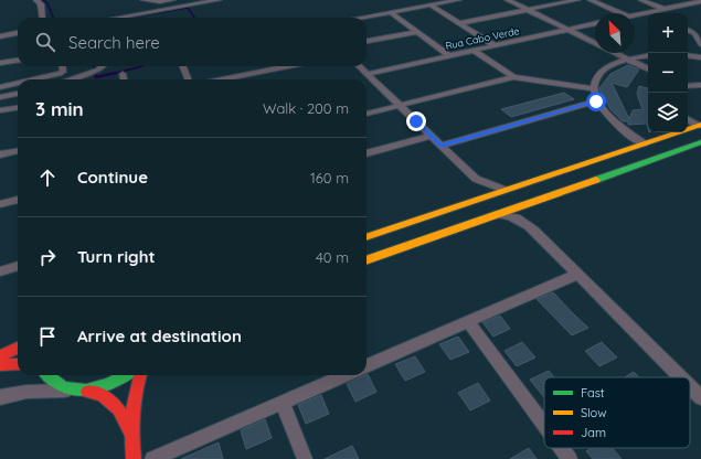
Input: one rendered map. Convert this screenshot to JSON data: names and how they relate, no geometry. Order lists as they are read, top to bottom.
{
  "streets": {
    "street": ["Rua Cabo Verde"]
  },
  "legend": ["Fast", "Slow", "Jam"],
  "north": "top left",
  "page": {
    "map_buttons": ["+", "−"],
    "search": "Search here",
    "heading": ["3 min", "Walk · 200 m"],
    "list": [
      ["Continue", "160 m"],
      ["Turn right", "40 m"],
      "Arrive at destination"
    ]
  }
}
